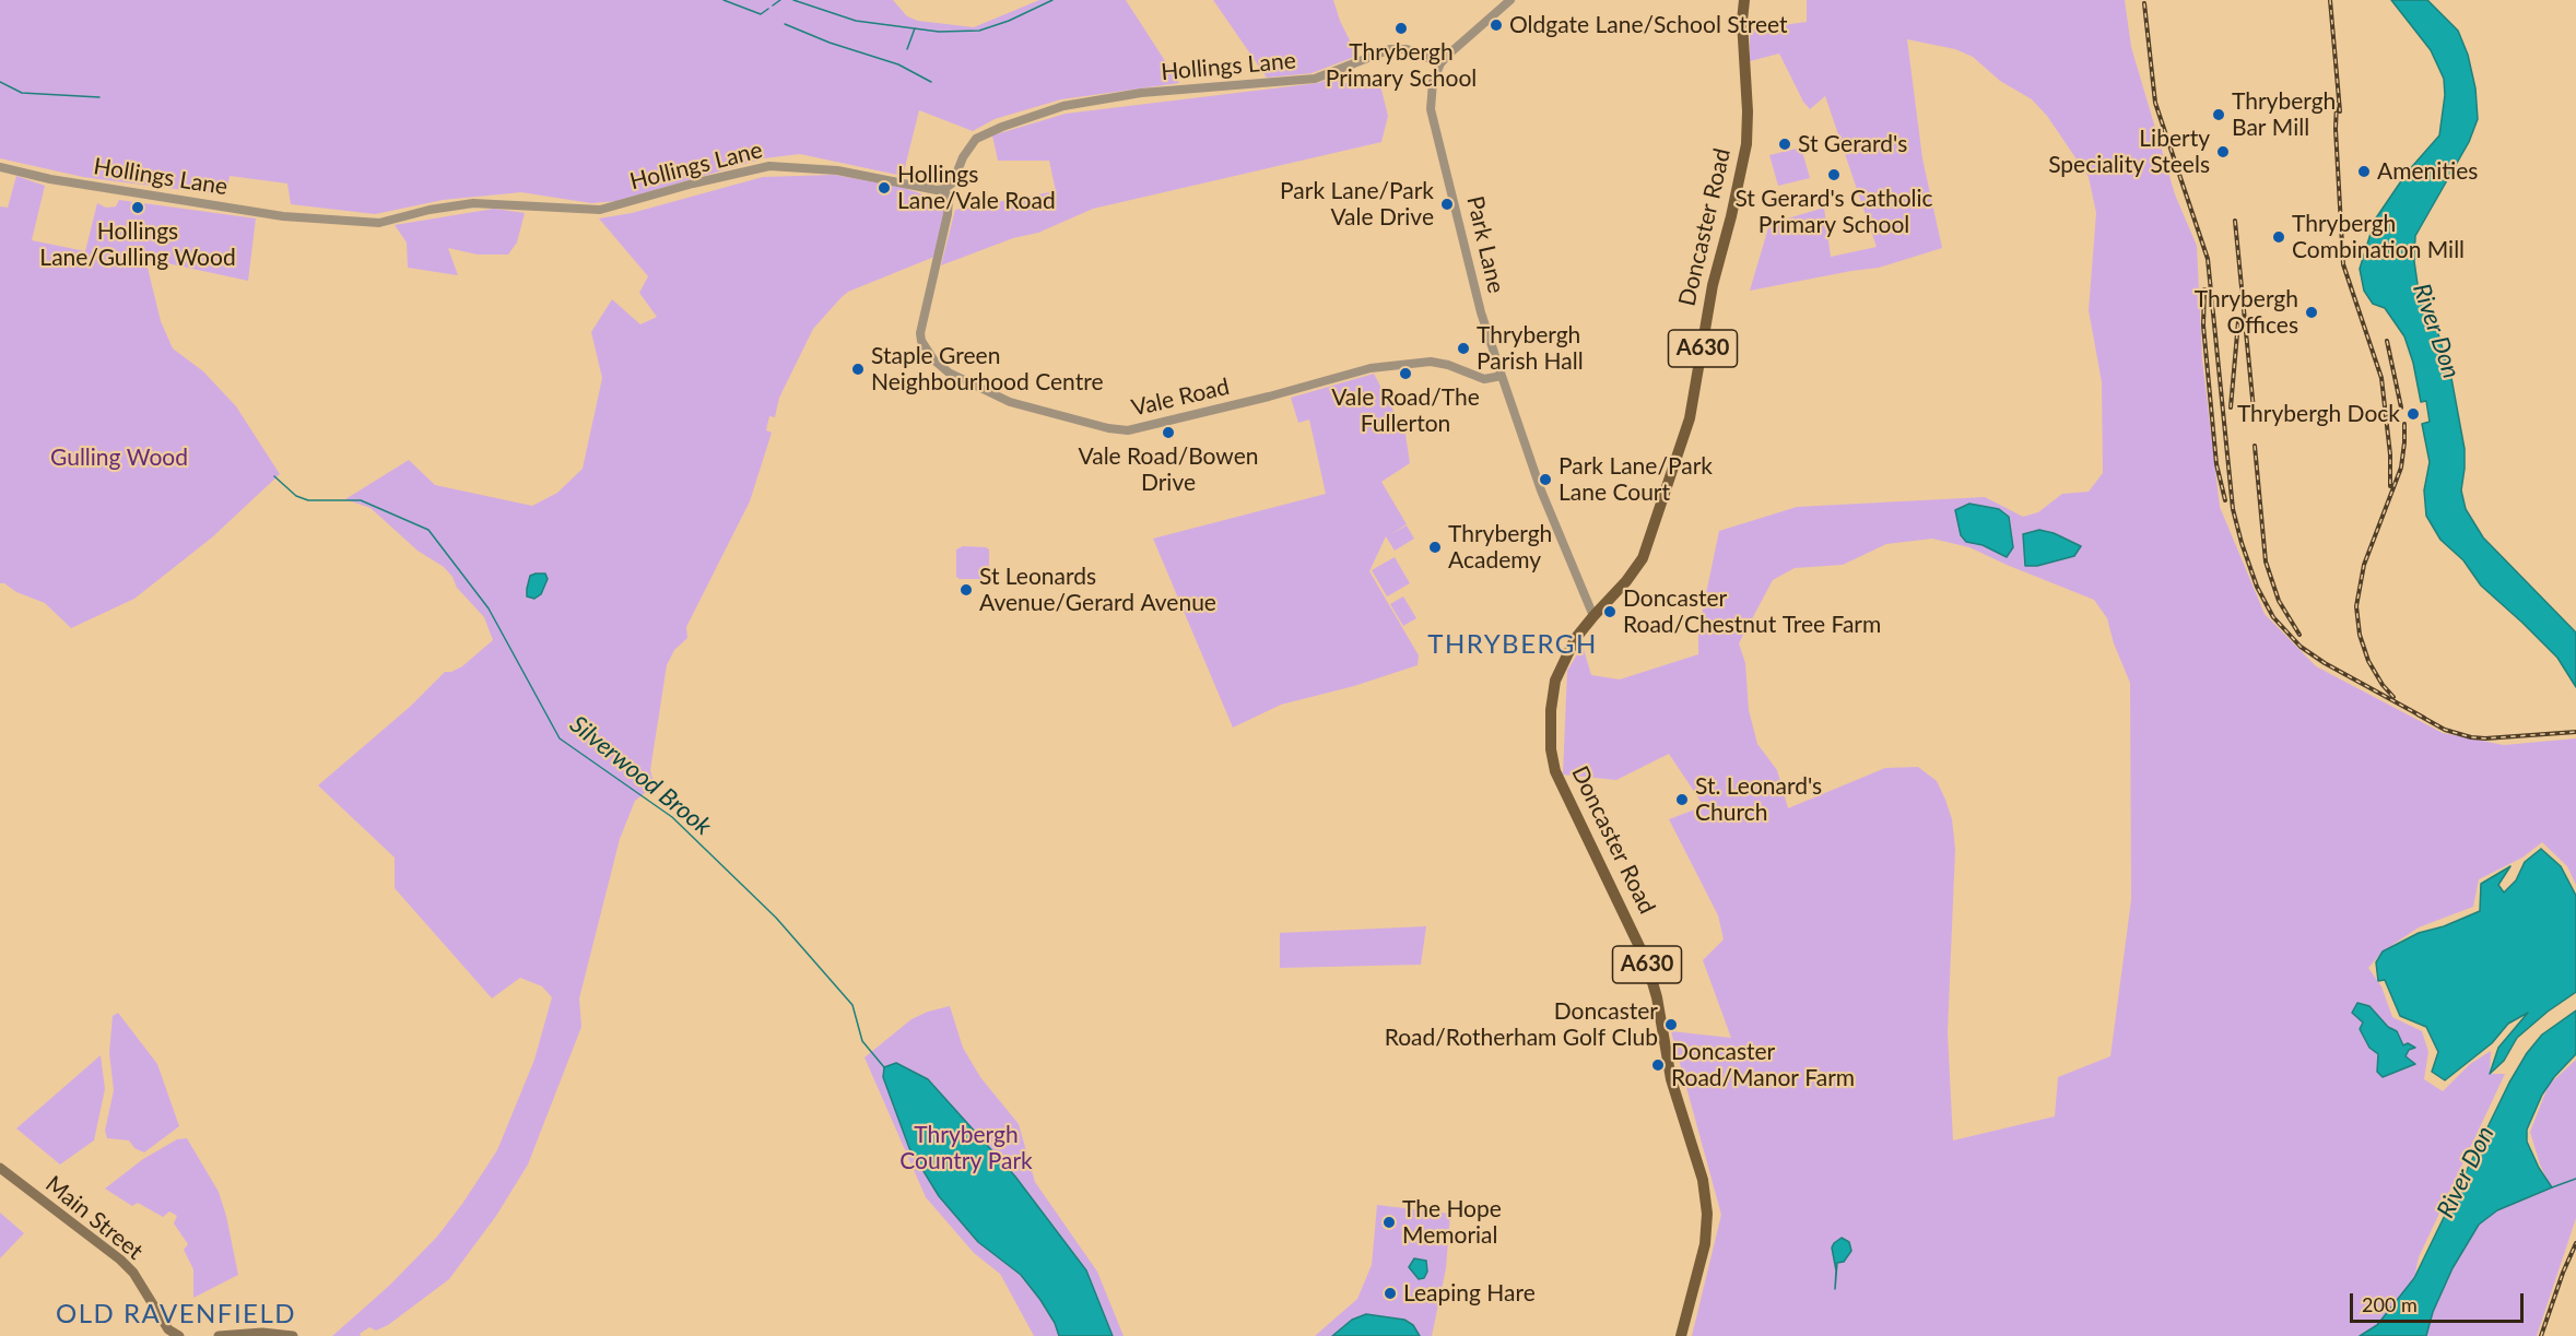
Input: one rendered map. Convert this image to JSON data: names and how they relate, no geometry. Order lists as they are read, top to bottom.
{
  "streets": {
    "main road": ["Doncaster Road", "A630", "Main Street"],
    "street": ["Hollings Lane", "Park Lane", "Vale Road"]
  },
  "crossings": [
    ["Hollings Lane", "Park Lane"],
    ["Hollings Lane", "Vale Road"],
    ["Doncaster Road", "Park Lane"],
    ["Park Lane", "Vale Road"]
  ],
  "districts": ["THRYBERGH", "OLD RAVENFIELD"],
  "water": ["River Don", "Silverwood Brook"],
  "parks": ["Gulling Wood", "Thrybergh Country Park"],
  "places": [
    "Oldgate Lane/School Street",
    "Thrybergh Primary School",
    "Thrybergh Bar Mill",
    "St Gerard's",
    "Liberty Speciality Steels",
    "Amenities",
    "St Gerard's Catholic Primary School",
    "Hollings Lane/Vale Road",
    "Park Lane/Park Vale Drive",
    "Hollings Lane/Gulling Wood",
    "Thrybergh Combination Mill",
    "Thrybergh Offices",
    "Thrybergh Parish Hall",
    "Staple Green Neighbourhood Centre",
    "Vale Road/The Fullerton",
    "Thrybergh Dock",
    "Vale Road/Bowen Drive",
    "Park Lane/Park Lane Court",
    "Thrybergh Academy",
    "St Leonards Avenue/Gerard Avenue",
    "Doncaster Road/Chestnut Tree Farm",
    "St. Leonard's Church",
    "Doncaster Road/Rotherham Golf Club",
    "Doncaster Road/Manor Farm",
    "The Hope Memorial",
    "Leaping Hare"
  ],
  "scale_bar": "200 m"
}
